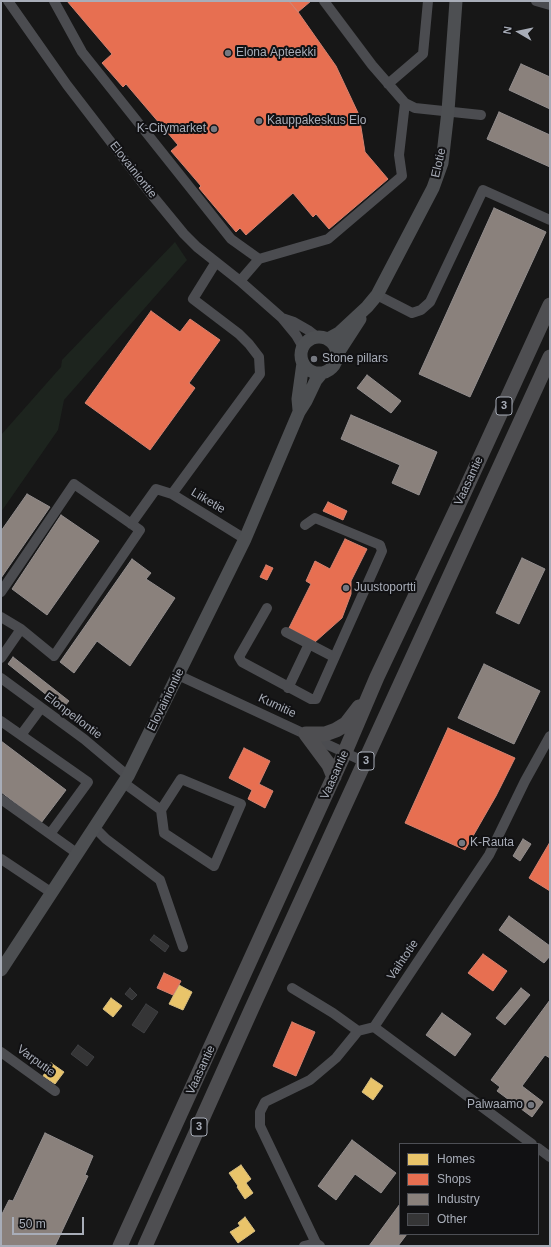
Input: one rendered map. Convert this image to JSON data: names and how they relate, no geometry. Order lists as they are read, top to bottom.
{
  "streets": {
    "highway": ["3", "Vaasantie"],
    "main road": ["Elotie", "Elovainiontie"],
    "street": [
      "Liiketie",
      "Kumitie",
      "Elonpellontie",
      "Vaihtotie",
      "Varputie"
    ]
  },
  "crossings": [
    ["Elotie", "Elovainiontie"],
    ["Elovainiontie", "Liiketie"],
    ["Elovainiontie", "Kumitie"],
    ["Elovainiontie", "Elonpellontie"],
    ["Vaasantie", "Kumitie"]
  ],
  "places": [
    "Elona Apteekki",
    "Kauppakeskus Elo",
    "K-Citymarket",
    "Stone pillars",
    "Juustoportti",
    "K-Rauta",
    "Palwaamo"
  ],
  "legend": [
    "Homes",
    "Shops",
    "Industry",
    "Other"
  ],
  "scale_bar": "50 m",
  "north": "left"
}
